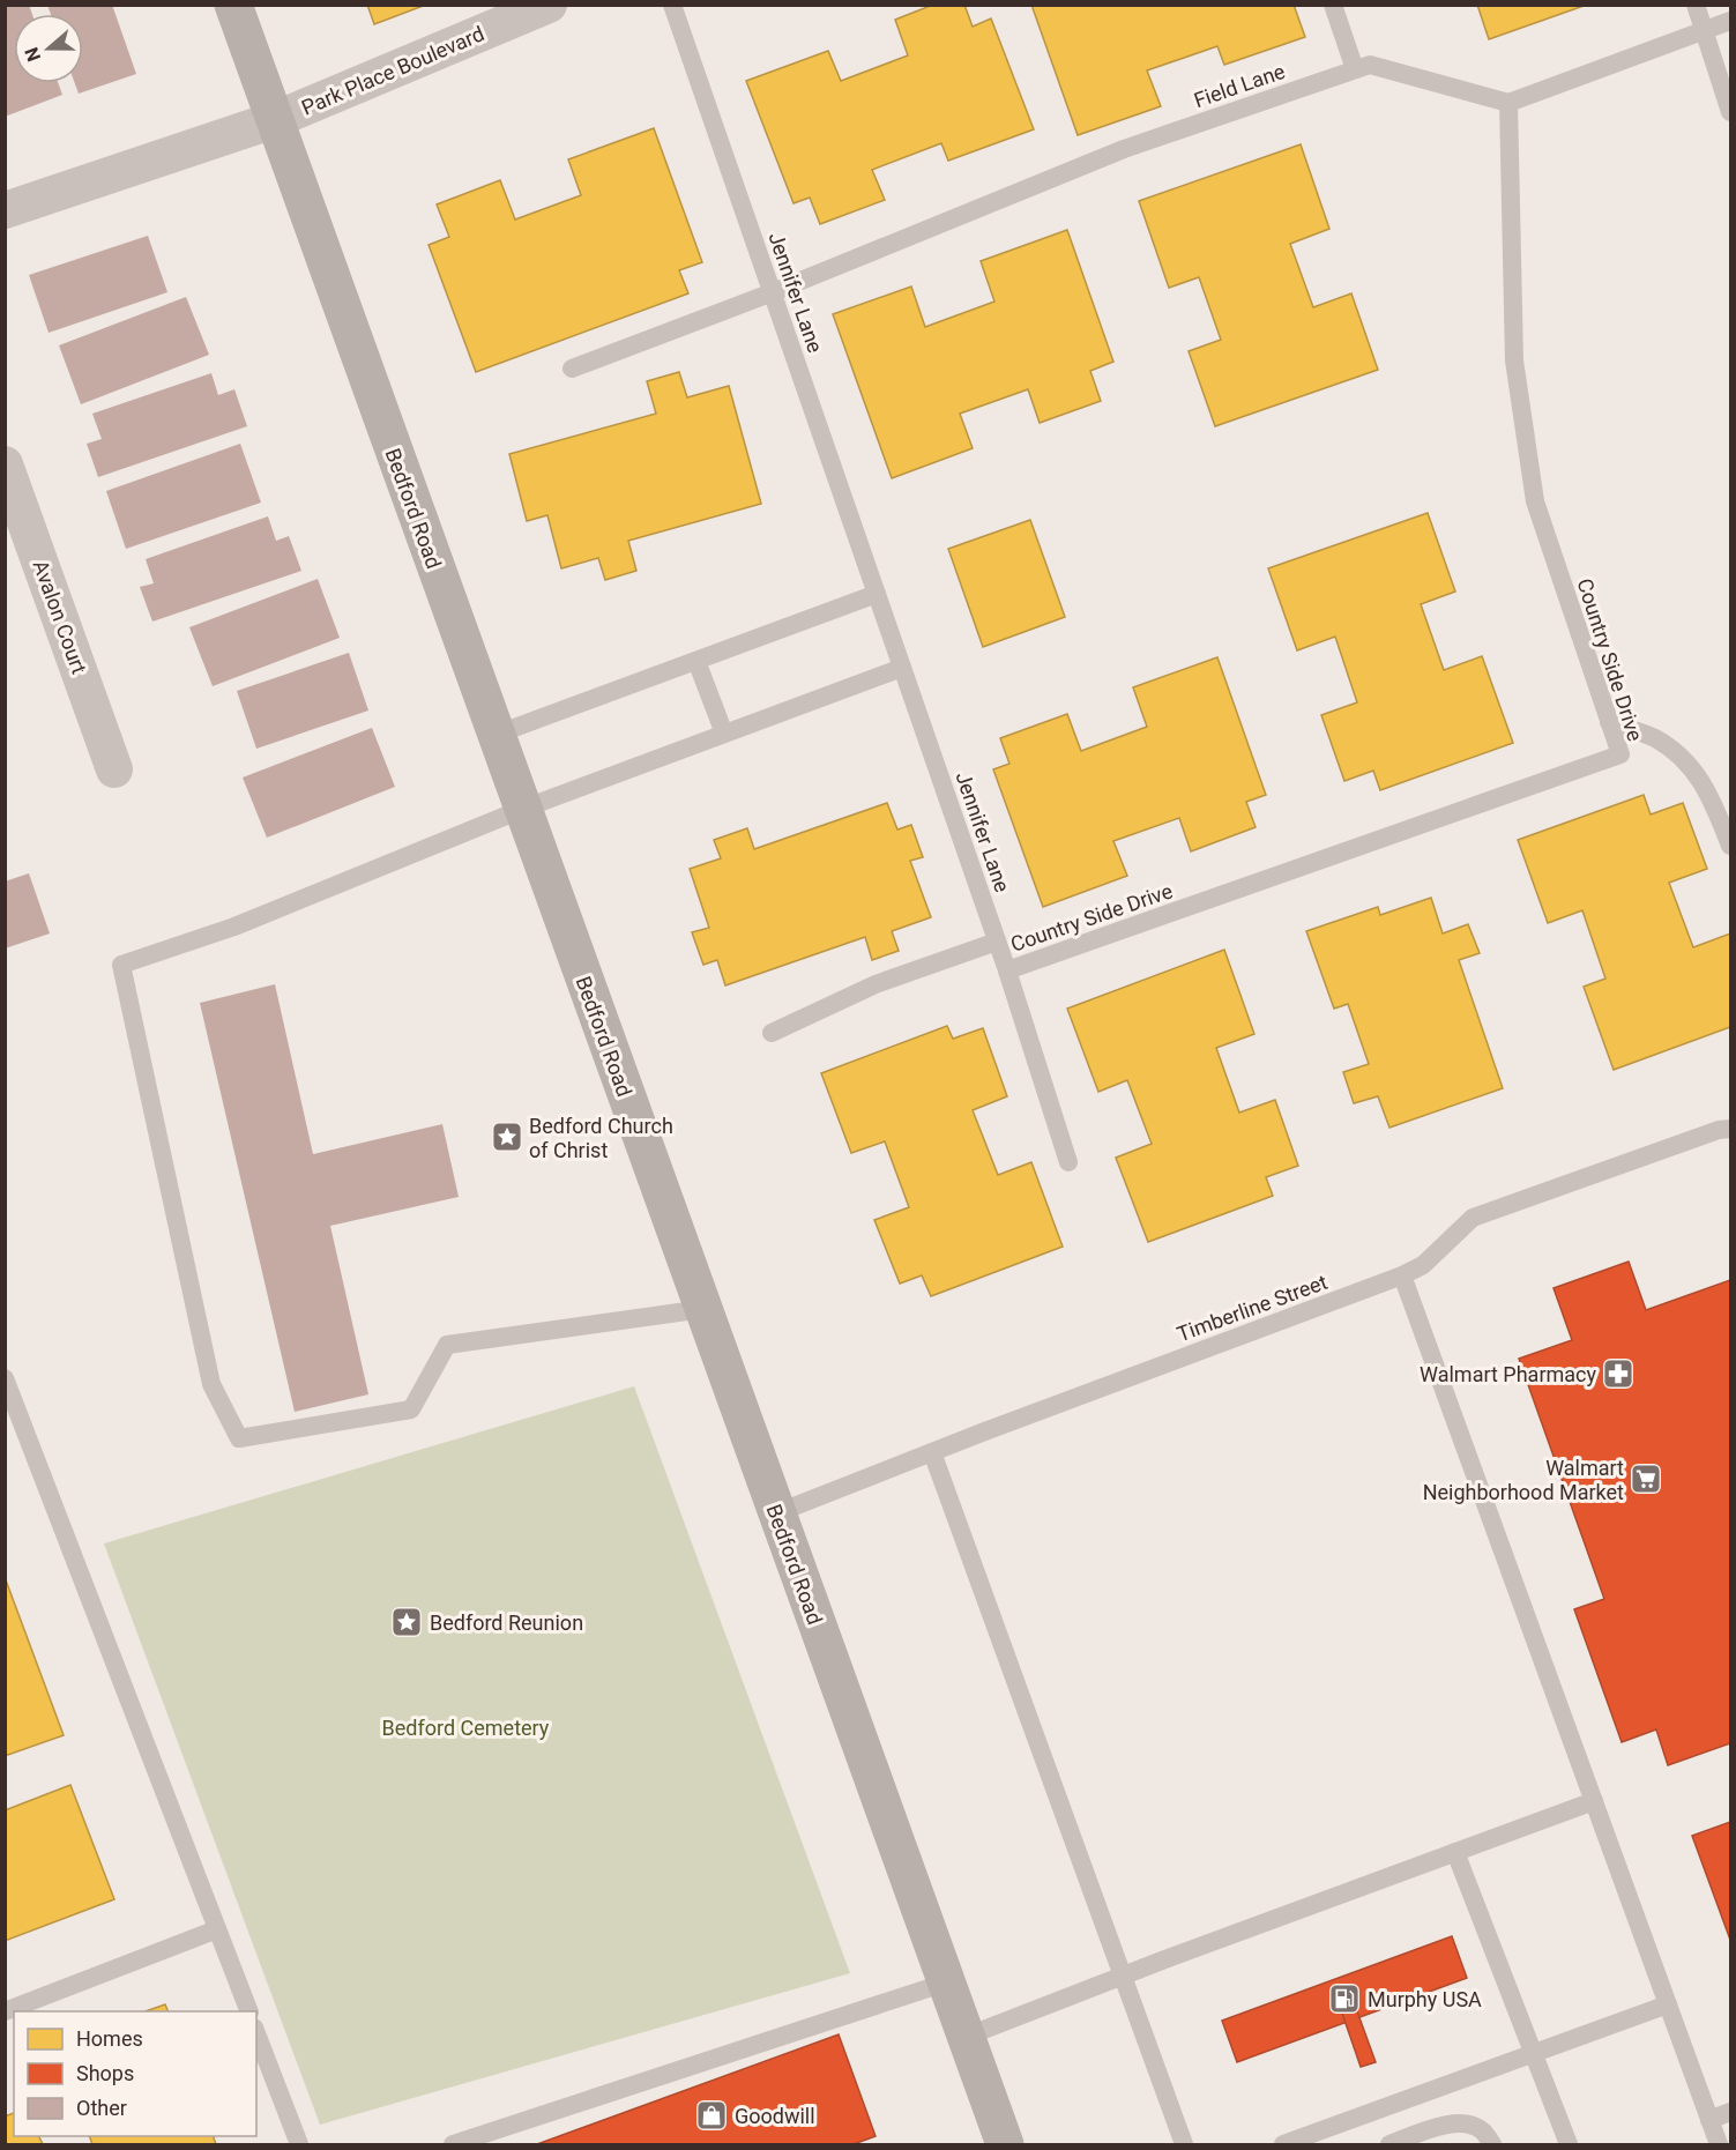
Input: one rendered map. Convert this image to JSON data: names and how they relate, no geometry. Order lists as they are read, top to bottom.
{
  "streets": {
    "main road": ["Bedford Road"],
    "street": ["Park Place Boulevard", "Avalon Court"],
    "lane": [
      "Field Lane",
      "Jennifer Lane",
      "Country Side Drive",
      "Timberline Street"
    ]
  },
  "crossings": [
    ["Park Place Boulevard", "Bedford Road"],
    ["Field Lane", "Jennifer Lane"],
    ["Field Lane", "Country Side Drive"],
    ["Jennifer Lane", "Country Side Drive"],
    ["Bedford Road", "Timberline Street"]
  ],
  "parks": ["Bedford Cemetery"],
  "places": {
    "place": ["Bedford Church of Christ", "Bedford Reunion"],
    "pharmacy": ["Walmart Pharmacy"],
    "supermarket": ["Walmart Neighborhood Market"],
    "fuel station": ["Murphy USA"],
    "shop": ["Goodwill"]
  },
  "legend": ["Homes", "Shops", "Other"],
  "north": "left"
}
